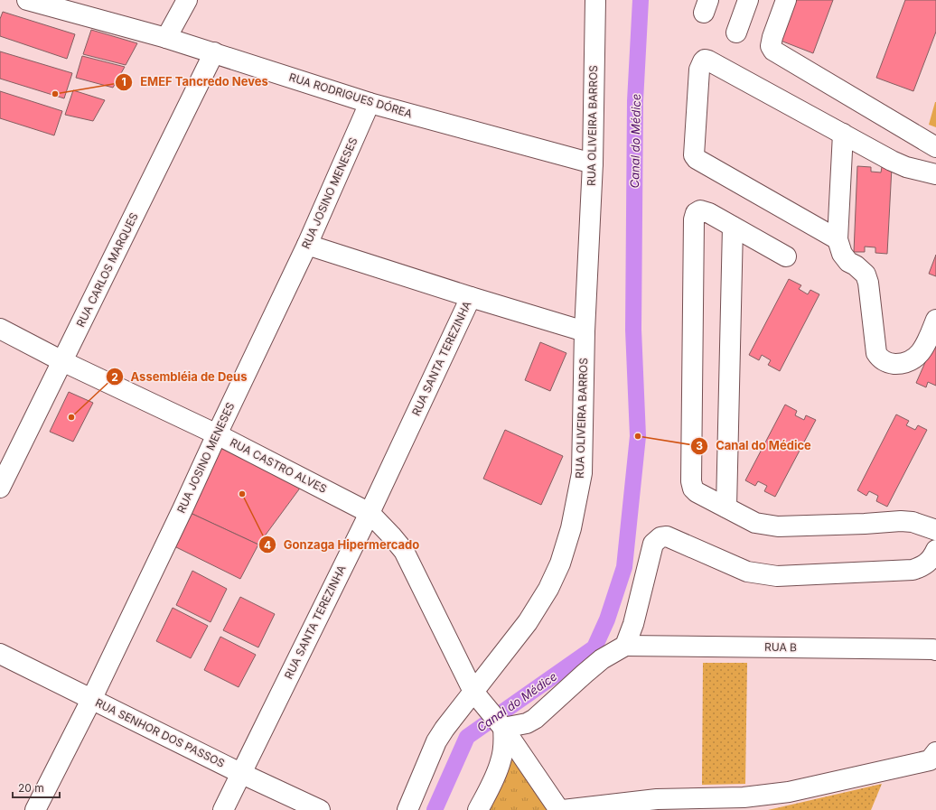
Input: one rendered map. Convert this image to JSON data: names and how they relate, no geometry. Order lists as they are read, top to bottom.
{
  "streets": {
    "street": [
      "RUA RODRIGUES DÓREA",
      "RUA OLIVEIRA BARROS",
      "RUA JOSINO MENESES",
      "RUA CARLOS MARQUES",
      "RUA SANTA TEREZINHA",
      "RUA CASTRO ALVES",
      "RUA B",
      "RUA SENHOR DOS PASSOS"
    ]
  },
  "crossings": [
    ["RUA RODRIGUES DÓREA", "RUA OLIVEIRA BARROS"],
    ["RUA RODRIGUES DÓREA", "RUA JOSINO MENESES"],
    ["RUA RODRIGUES DÓREA", "RUA CARLOS MARQUES"],
    ["RUA OLIVEIRA BARROS", "RUA CASTRO ALVES"],
    ["RUA JOSINO MENESES", "RUA CASTRO ALVES"],
    ["RUA JOSINO MENESES", "RUA SENHOR DOS PASSOS"],
    ["RUA CARLOS MARQUES", "RUA CASTRO ALVES"],
    ["RUA SANTA TEREZINHA", "RUA CASTRO ALVES"],
    ["RUA SANTA TEREZINHA", "RUA SENHOR DOS PASSOS"]
  ],
  "water": ["Canal do Médice"],
  "places": [
    "EMEF Tancredo Neves",
    "Assembléia de Deus",
    "Canal do Médice",
    "Gonzaga Hipermercado"
  ],
  "scale_bar": "20 m"
}
